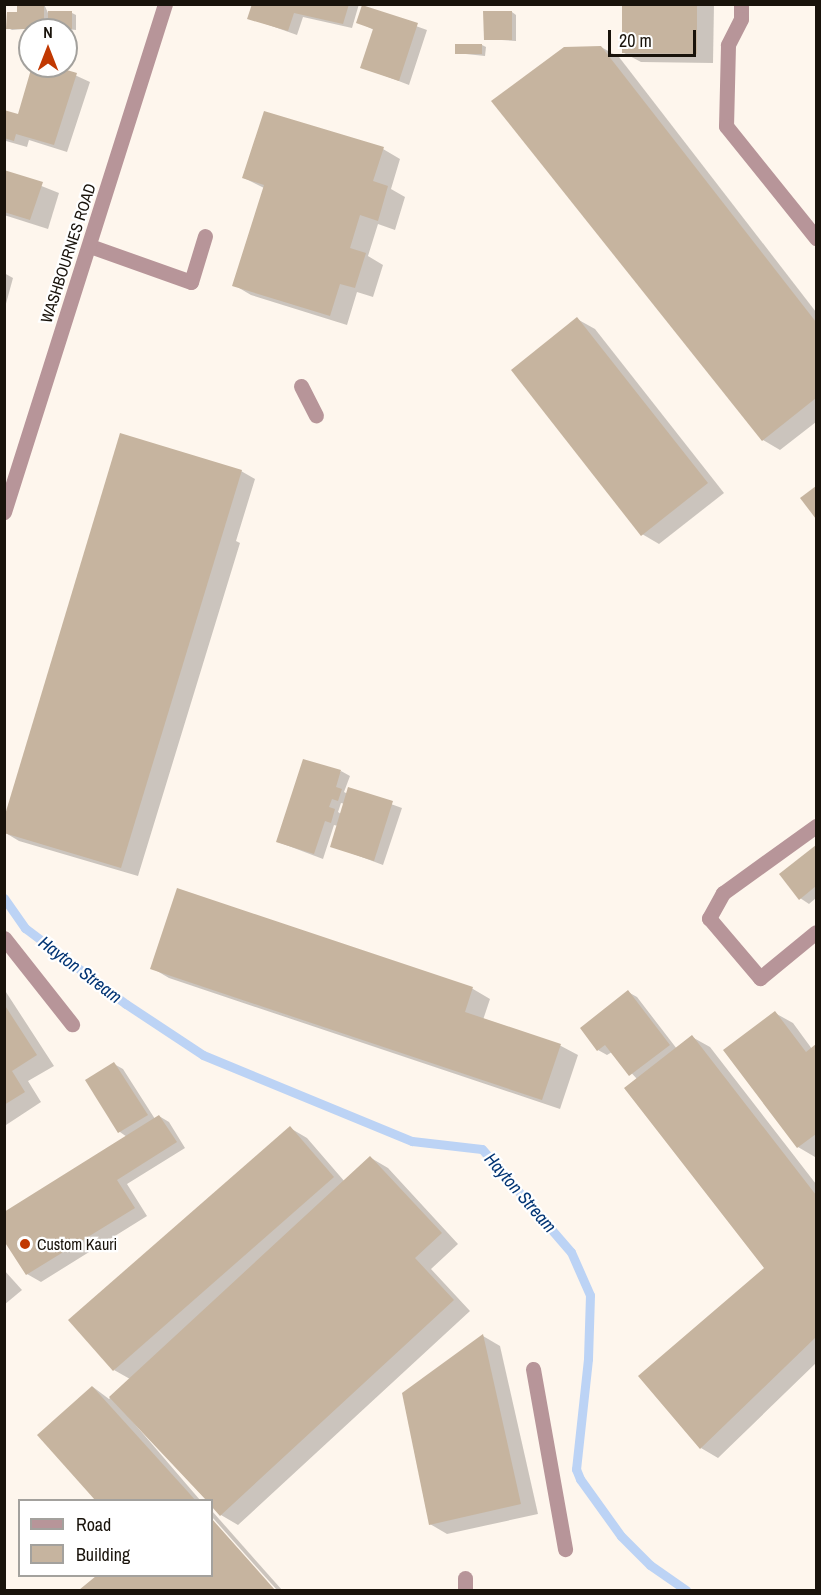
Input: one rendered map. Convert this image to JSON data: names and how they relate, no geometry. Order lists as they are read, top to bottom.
{
  "streets": {
    "street": ["WASHBOURNES ROAD"]
  },
  "water": ["Hayton Stream"],
  "places": ["Custom Kauri"],
  "legend": ["Road", "Building"],
  "scale_bar": "20 m",
  "north": "top"
}
